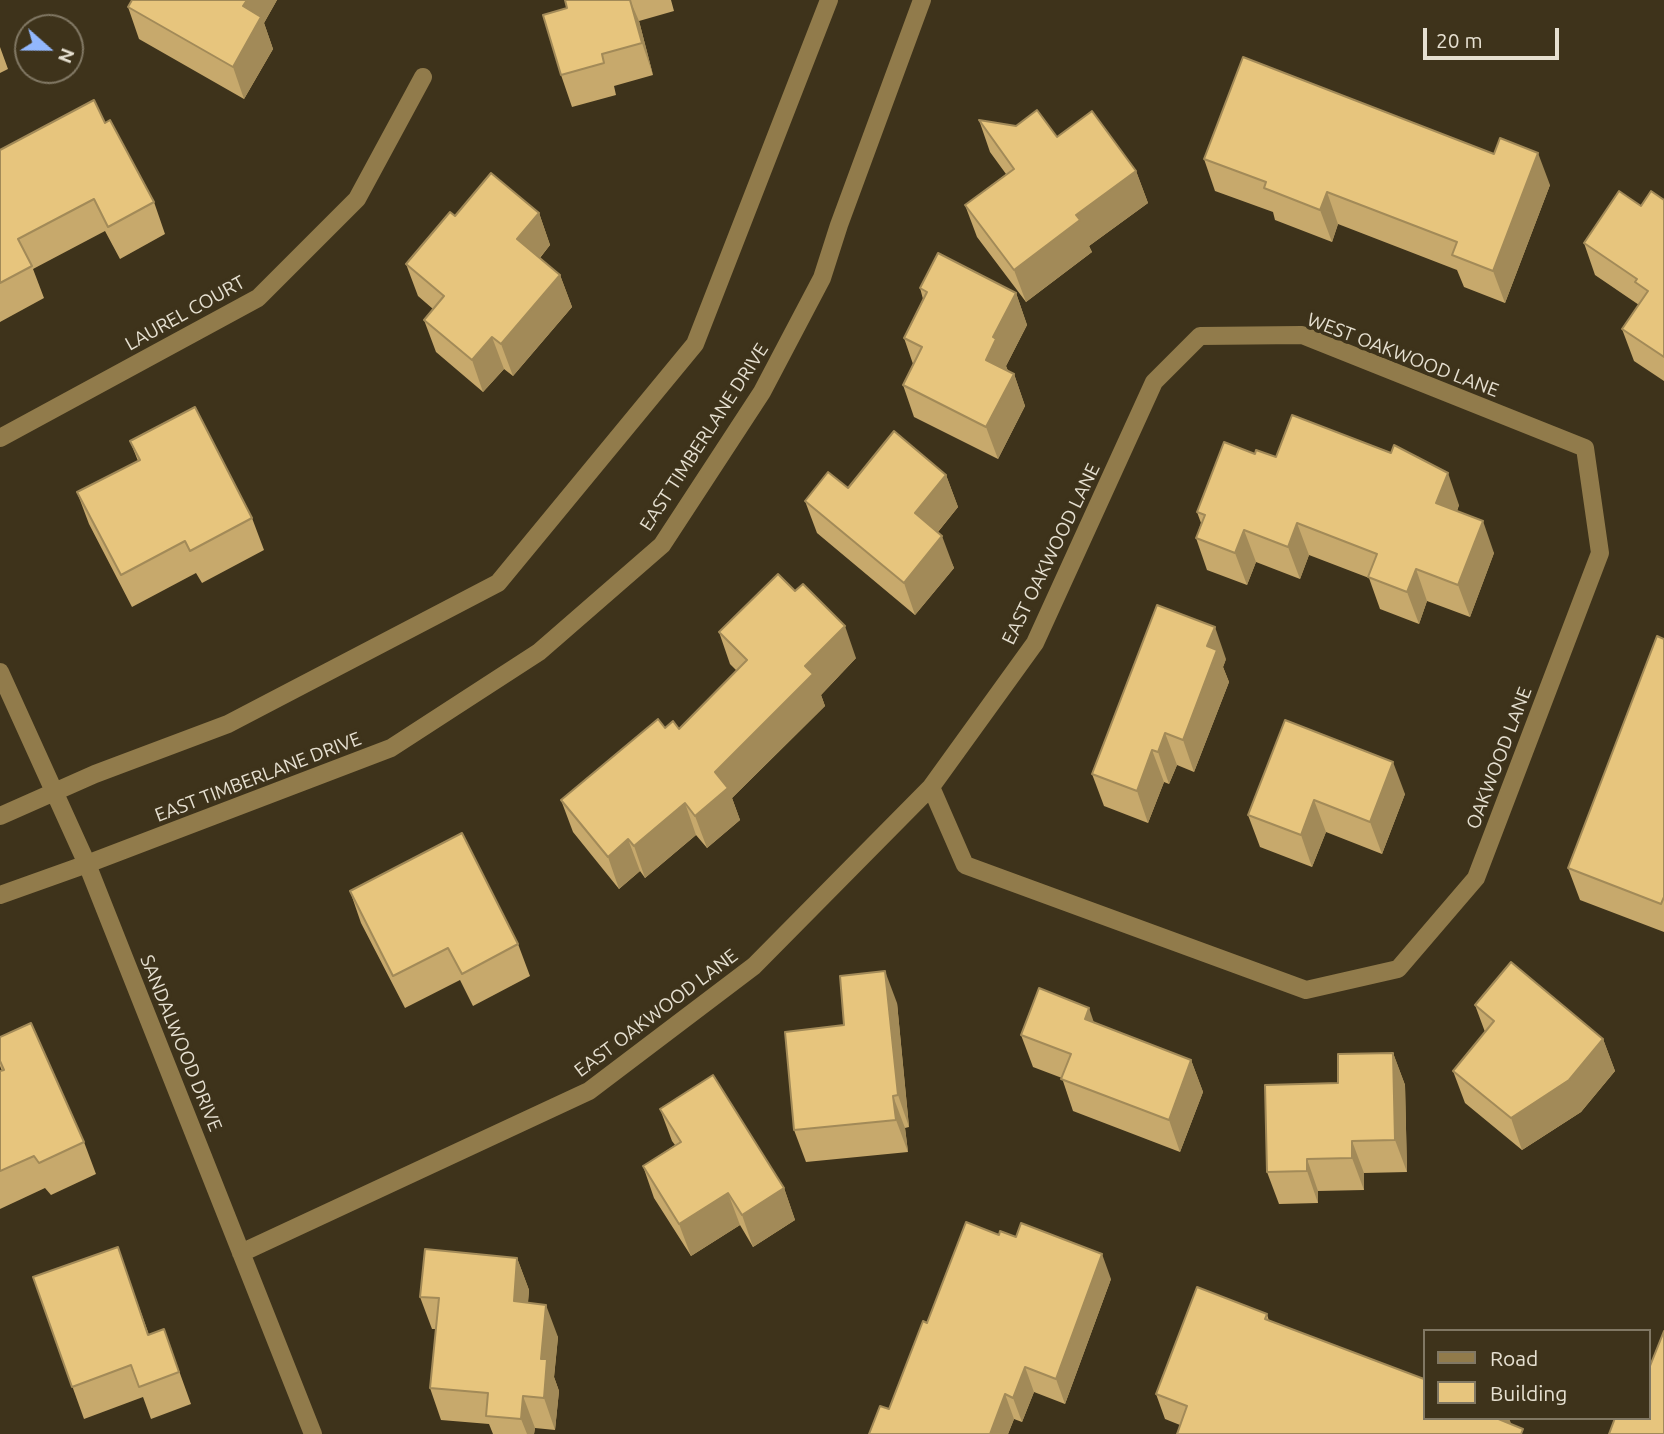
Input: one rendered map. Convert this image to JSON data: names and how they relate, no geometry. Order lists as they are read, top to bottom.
{
  "streets": {
    "street": [
      "LAUREL COURT",
      "WEST OAKWOOD LANE",
      "EAST TIMBERLANE DRIVE",
      "EAST OAKWOOD LANE",
      "OAKWOOD LANE",
      "SANDALWOOD DRIVE"
    ]
  },
  "crossings": [
    ["WEST OAKWOOD LANE", "EAST OAKWOOD LANE"],
    ["WEST OAKWOOD LANE", "OAKWOOD LANE"],
    ["EAST TIMBERLANE DRIVE", "SANDALWOOD DRIVE"],
    ["EAST OAKWOOD LANE", "OAKWOOD LANE"],
    ["EAST OAKWOOD LANE", "SANDALWOOD DRIVE"]
  ],
  "legend": ["Road", "Building"],
  "scale_bar": "20 m",
  "north": "right"
}
